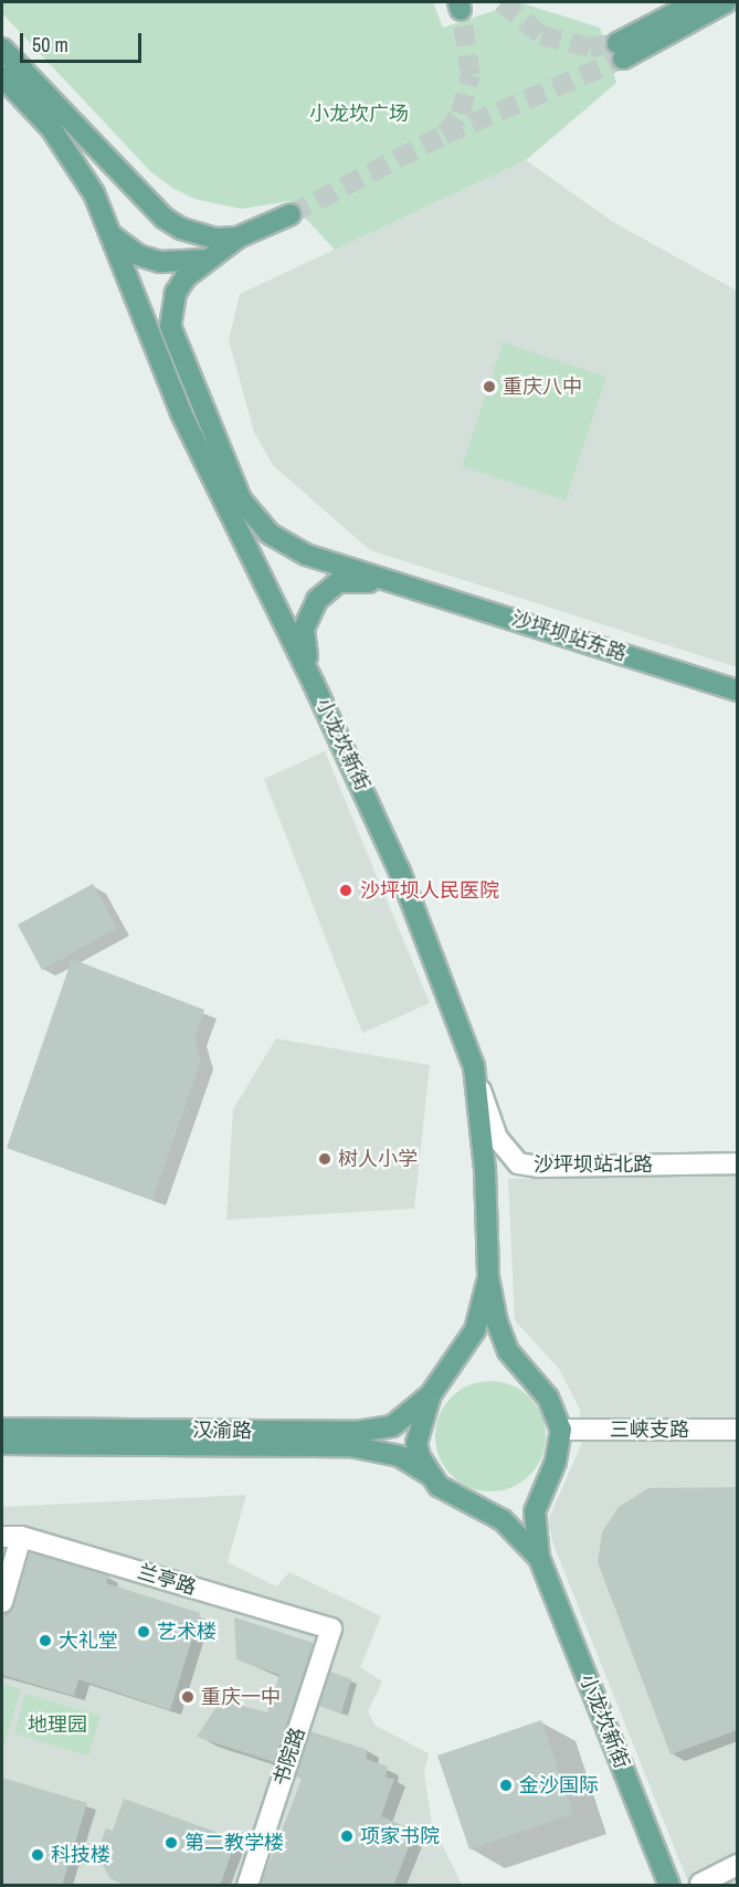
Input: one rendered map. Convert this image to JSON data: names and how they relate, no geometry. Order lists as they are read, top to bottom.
{
  "streets": {
    "main road": ["沙坪坝站东路", "小龙坎新街", "汉渝路"],
    "street": [
      "沙坪坝站北路",
      "三峡支路",
      "兰亭路",
      "书院路"
    ]
  },
  "crossings": [
    ["小龙坎新街", "沙坪坝站北路"],
    ["小龙坎新街", "三峡支路"],
    ["小龙坎新街", "汉渝路"],
    ["兰亭路", "书院路"]
  ],
  "parks": ["小龙坎广场", "地理园"],
  "places": [
    "重庆八中",
    "沙坪坝人民医院",
    "树人小学",
    "艺术楼",
    "大礼堂",
    "重庆一中",
    "金沙国际",
    "项家书院",
    "第二教学楼",
    "科技楼"
  ],
  "scale_bar": "50 m"
}
